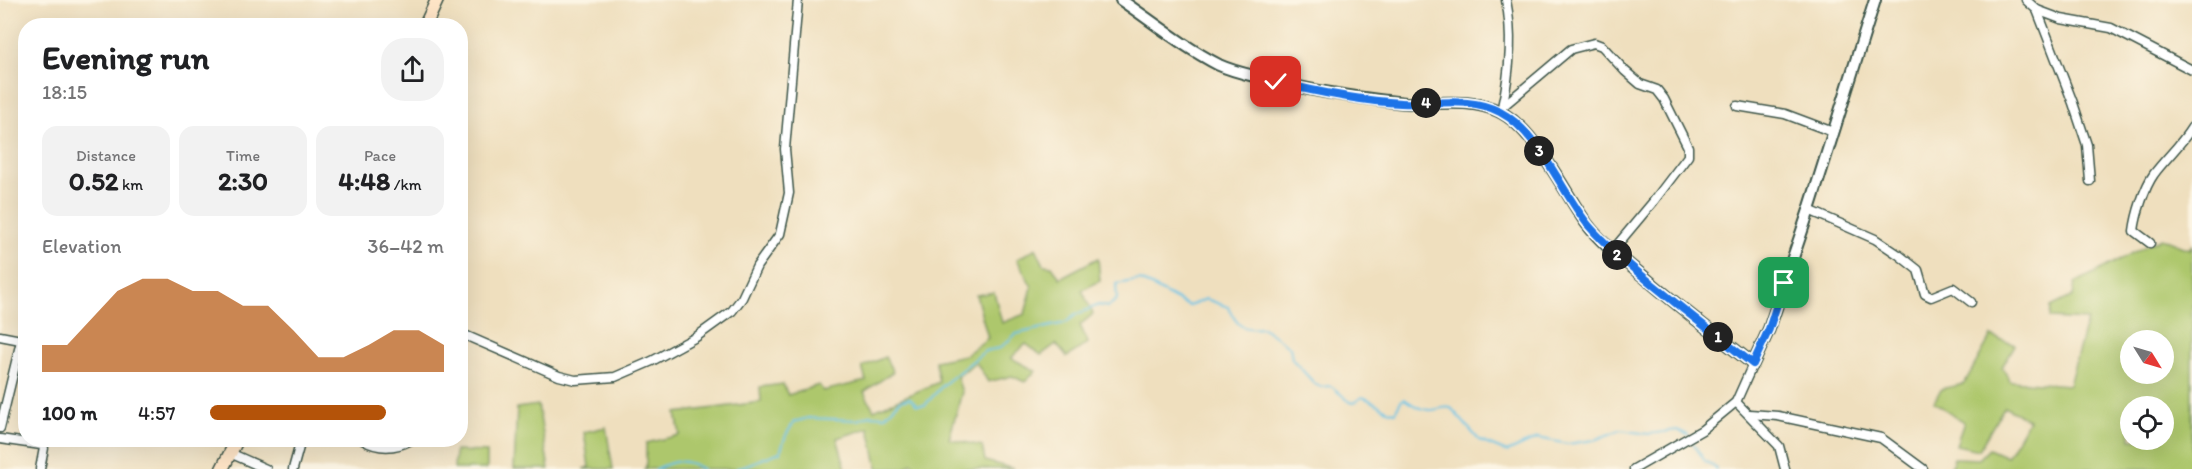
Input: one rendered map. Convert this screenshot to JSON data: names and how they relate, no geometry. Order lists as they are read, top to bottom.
{
  "north": "bottom right",
  "page": {
    "heading": ["Evening run", "18:15"],
    "pins": [
      "4",
      "3",
      "2",
      "1"
    ],
    "stats": [
      ["Distance", "0.52 km"],
      ["Time", "2:30"],
      ["Pace", "4:48 /km"]
    ],
    "chart": ["Elevation", "36–42 m"],
    "list": [
      {
        "name": "100 m",
        "note": "4:57"
      }
    ]
  }
}
